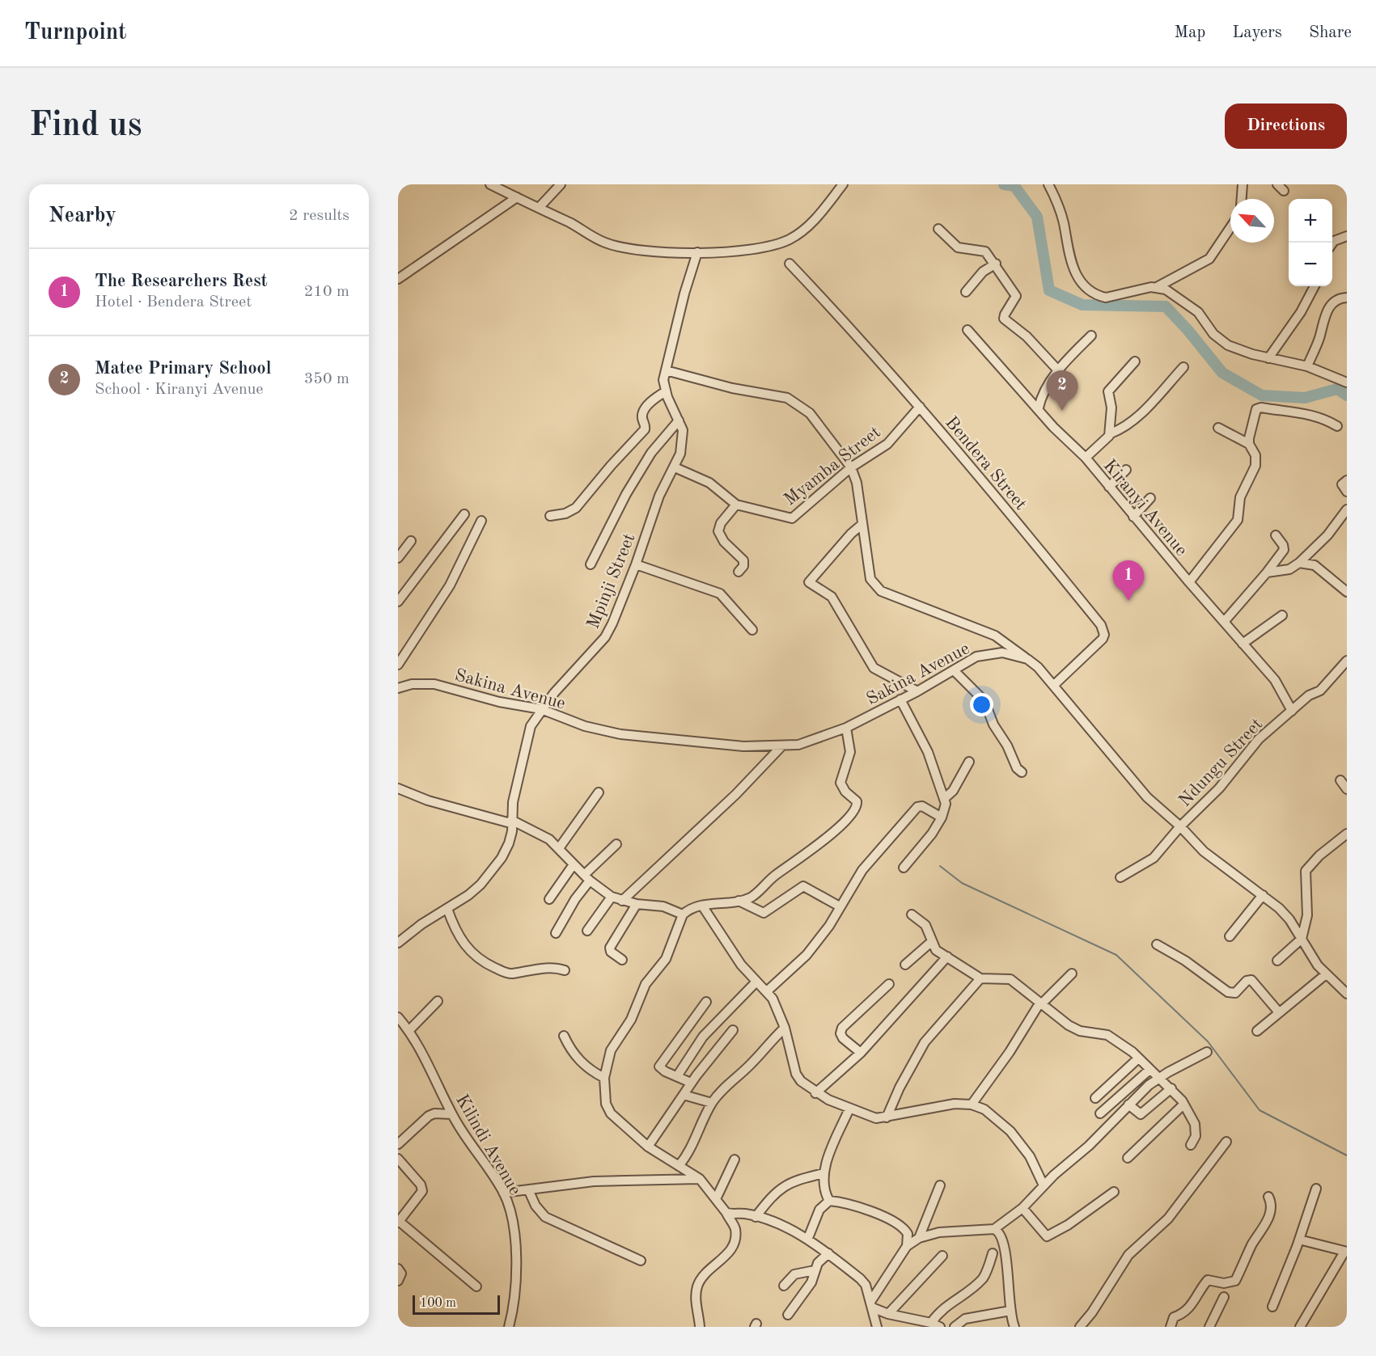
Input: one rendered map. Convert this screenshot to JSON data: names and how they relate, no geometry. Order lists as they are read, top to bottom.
{
  "streets": {
    "street": [
      "Bendera Street",
      "Myamba Street",
      "Kiranyi Avenue",
      "Mpinji Street",
      "Sakina Avenue",
      "Ndungu Street",
      "Kilindi Avenue"
    ]
  },
  "crossings": [
    ["Bendera Street", "Myamba Street"],
    ["Bendera Street", "Sakina Avenue"],
    ["Myamba Street", "Mpinji Street"],
    ["Kiranyi Avenue", "Ndungu Street"],
    ["Mpinji Street", "Sakina Avenue"],
    ["Sakina Avenue", "Ndungu Street"]
  ],
  "scale_bar": "100 m",
  "north": "top left",
  "page": {
    "header": "Turnpoint",
    "nav": ["Map", "Layers", "Share"],
    "buttons": "Directions",
    "title": "Find us",
    "heading": ["Nearby", "2 results"],
    "map_buttons": ["+", "−"],
    "list": [
      {
        "mark": "1",
        "name": "The Researchers Rest",
        "note": "Hotel · Bendera Street",
        "value": "210 m"
      },
      {
        "mark": "2",
        "name": "Matee Primary School",
        "note": "School · Kiranyi Avenue",
        "value": "350 m"
      }
    ],
    "pins": ["2", "1"],
    "scale": "100 m"
  }
}
